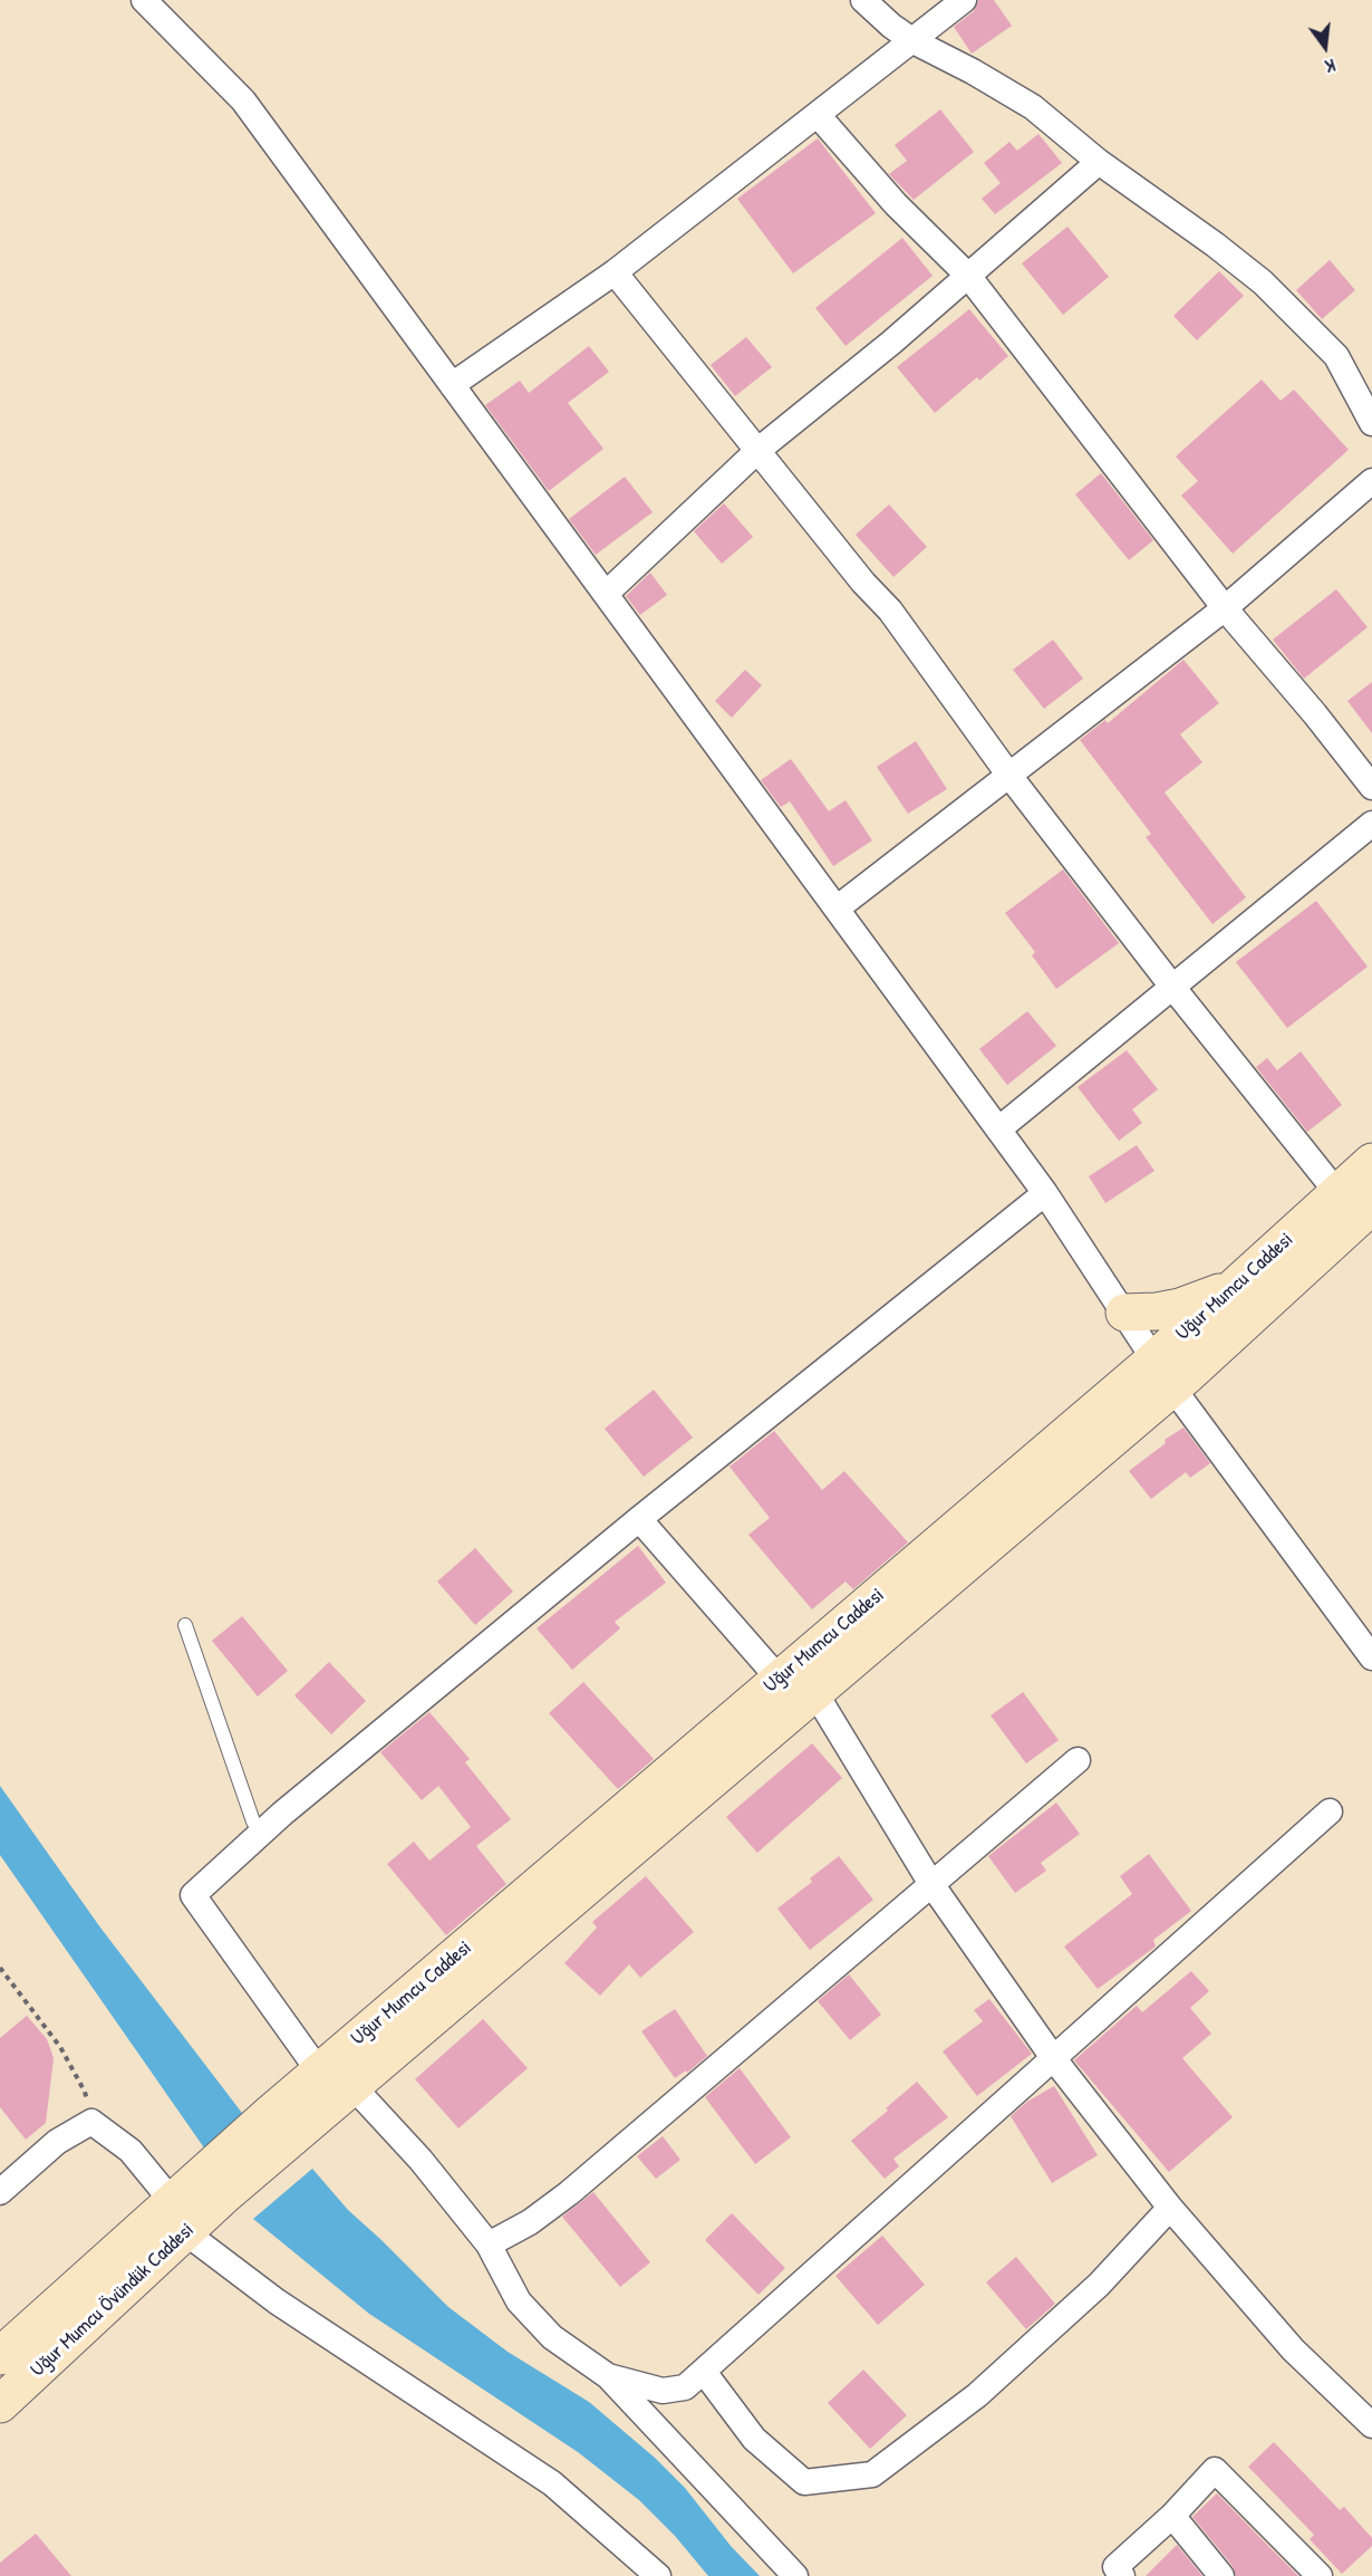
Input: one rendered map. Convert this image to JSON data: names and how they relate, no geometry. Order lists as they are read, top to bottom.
{
  "streets": {
    "street": ["Uğur Mumcu Caddesi", "Uğur Mumcu Övündük Caddesi"]
  },
  "crossings": [
    ["Uğur Mumcu Caddesi", "Uğur Mumcu Övündük Caddesi"]
  ],
  "north": "bottom"
}
